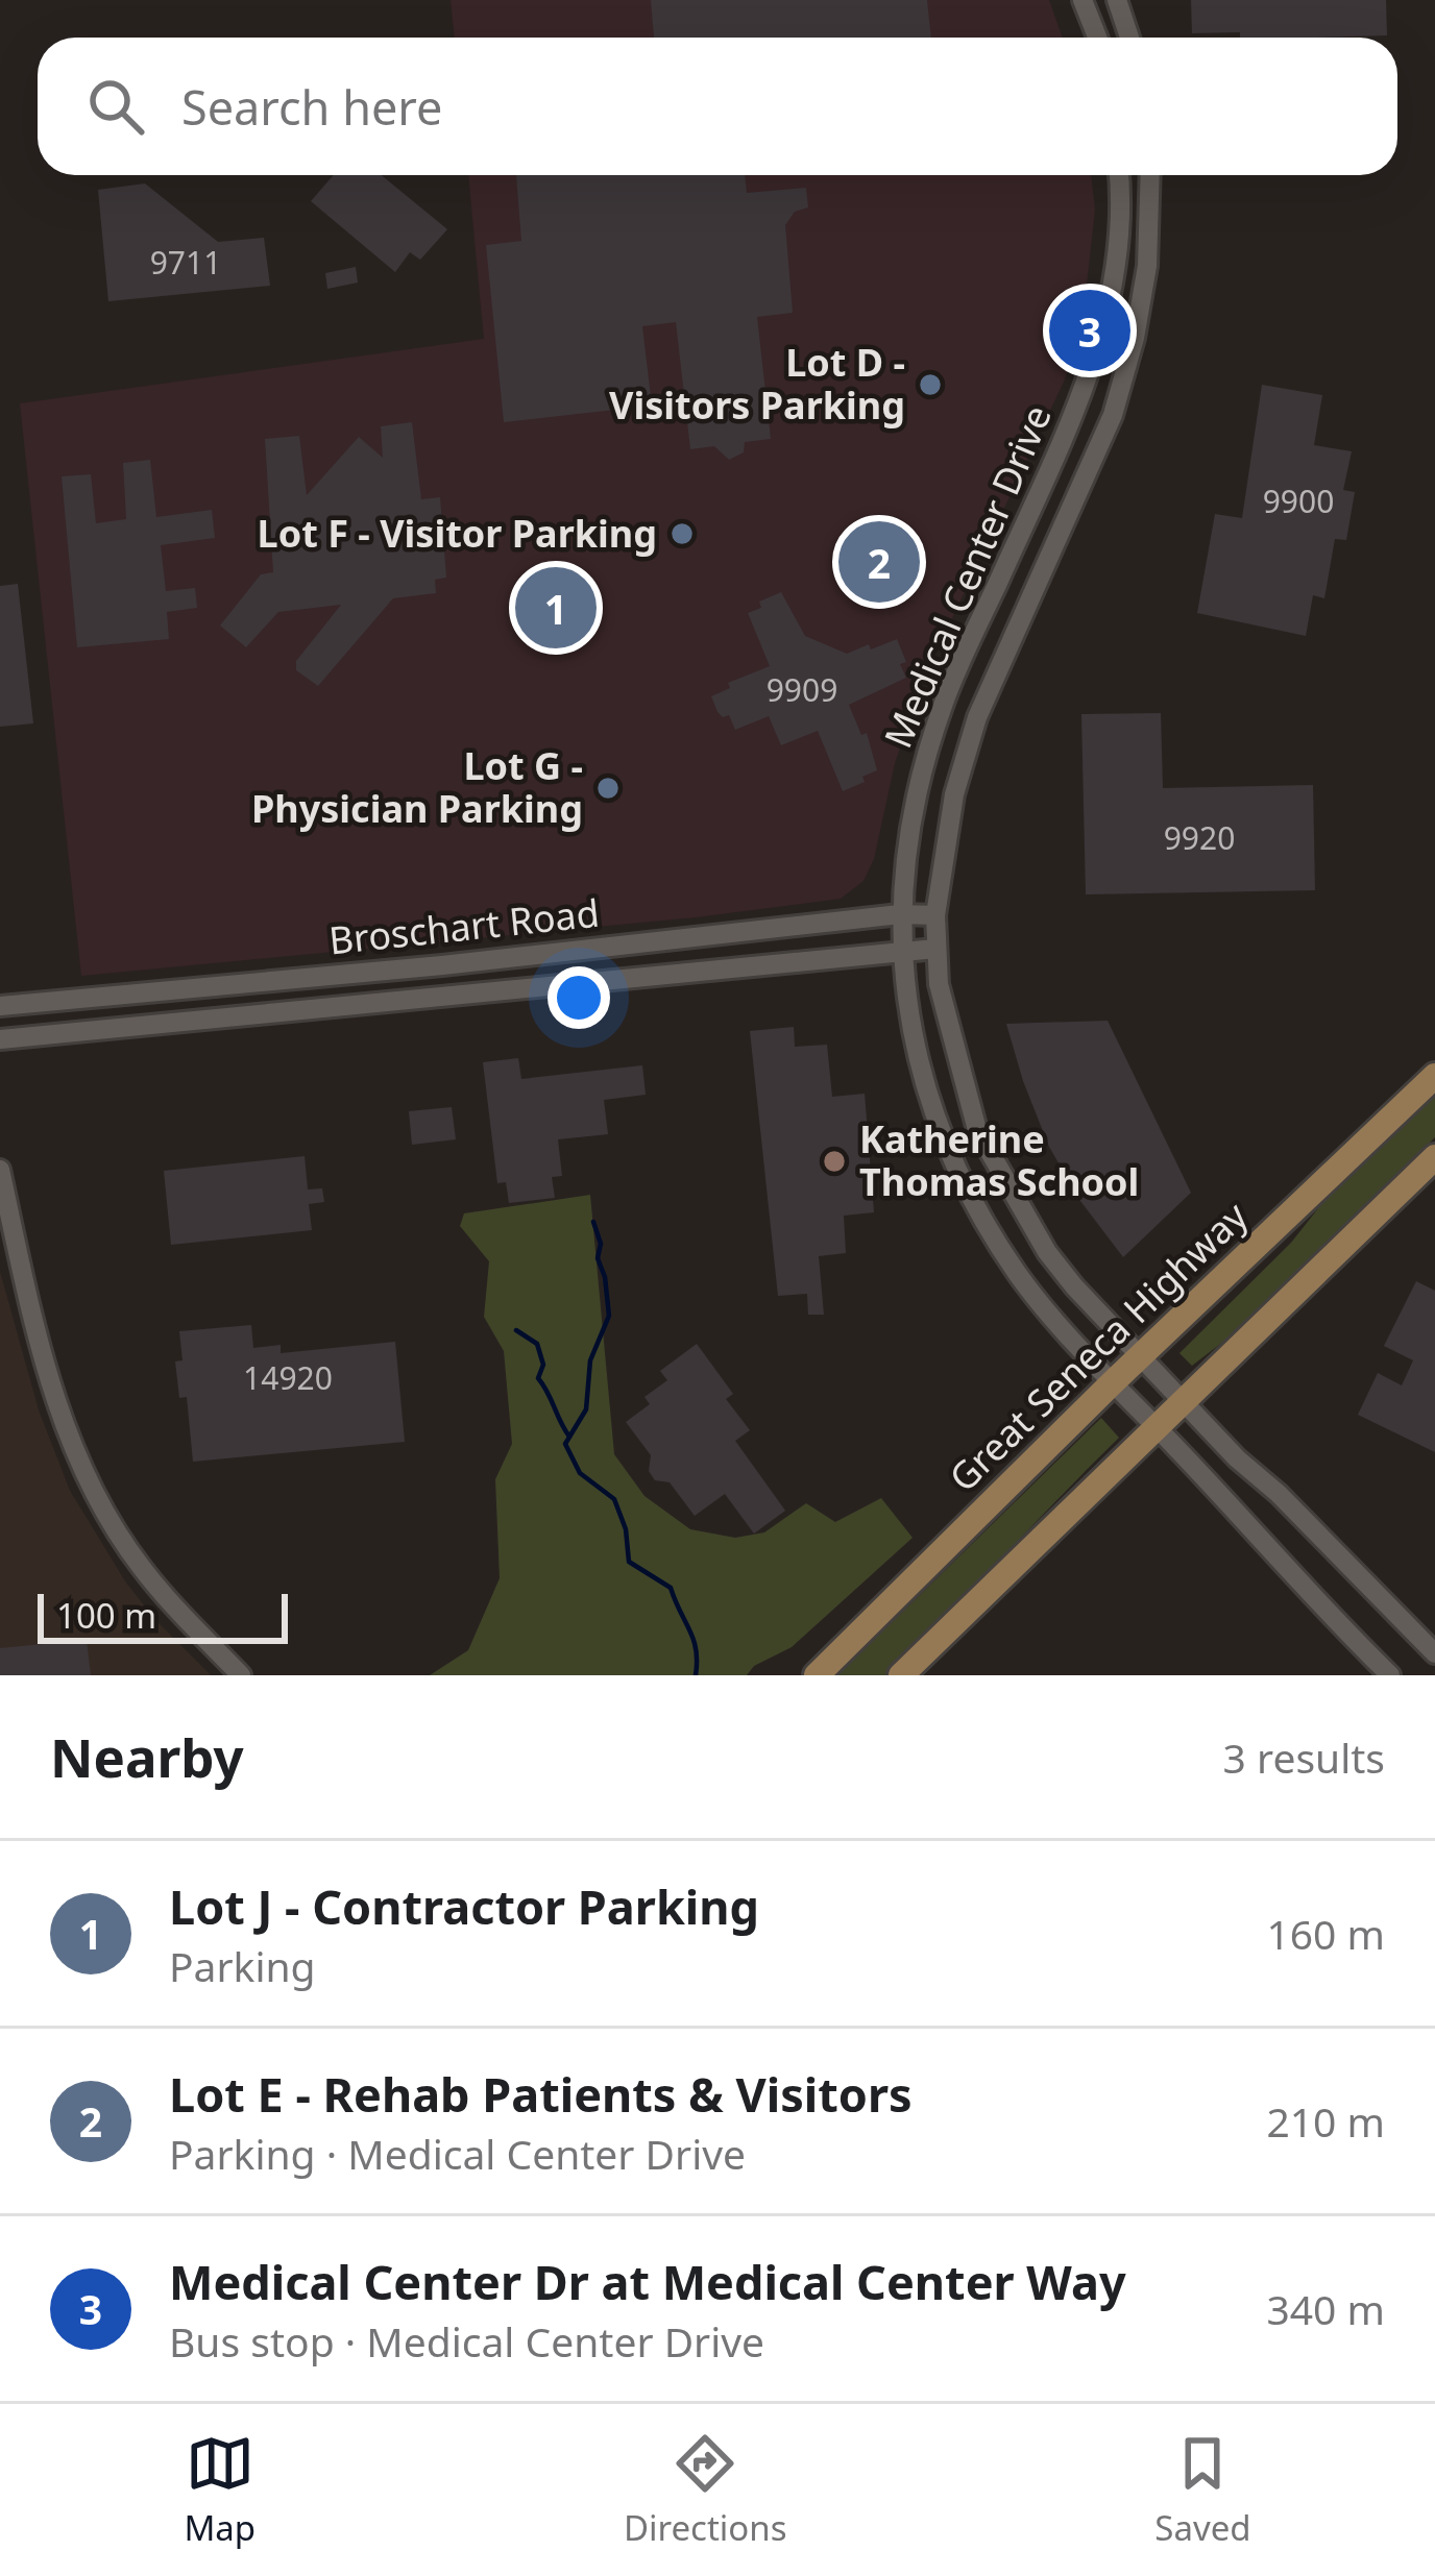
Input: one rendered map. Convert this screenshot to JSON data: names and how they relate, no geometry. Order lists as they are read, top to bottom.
{
  "streets": {
    "main road": ["Great Seneca Highway"],
    "street": ["Medical Center Drive", "Broschart Road"]
  },
  "crossings": [
    ["Medical Center Drive", "Broschart Road"],
    ["Medical Center Drive", "Great Seneca Highway"]
  ],
  "places": [
    "Lot D - Visitors Parking",
    "Lot F - Visitor Parking",
    "Lot G - Physician Parking",
    "Katherine Thomas School"
  ],
  "house_numbers": [
    "9711",
    "9900",
    "9909",
    "9920",
    "14920"
  ],
  "scale_bar": "100 m",
  "page": {
    "search": "Search here",
    "pins": ["3", "2", "1"],
    "scale": "100 m",
    "heading": ["Nearby", "3 results"],
    "list": [
      {
        "mark": "1",
        "name": "Lot J - Contractor Parking",
        "note": "Parking",
        "value": "160 m"
      },
      {
        "mark": "2",
        "name": "Lot E - Rehab Patients & Visitors",
        "note": "Parking · Medical Center Drive",
        "value": "210 m"
      },
      {
        "mark": "3",
        "name": "Medical Center Dr at Medical Center Way",
        "note": "Bus stop · Medical Center Drive",
        "value": "340 m"
      }
    ],
    "nav": ["Map", "Directions", "Saved"]
  }
}
